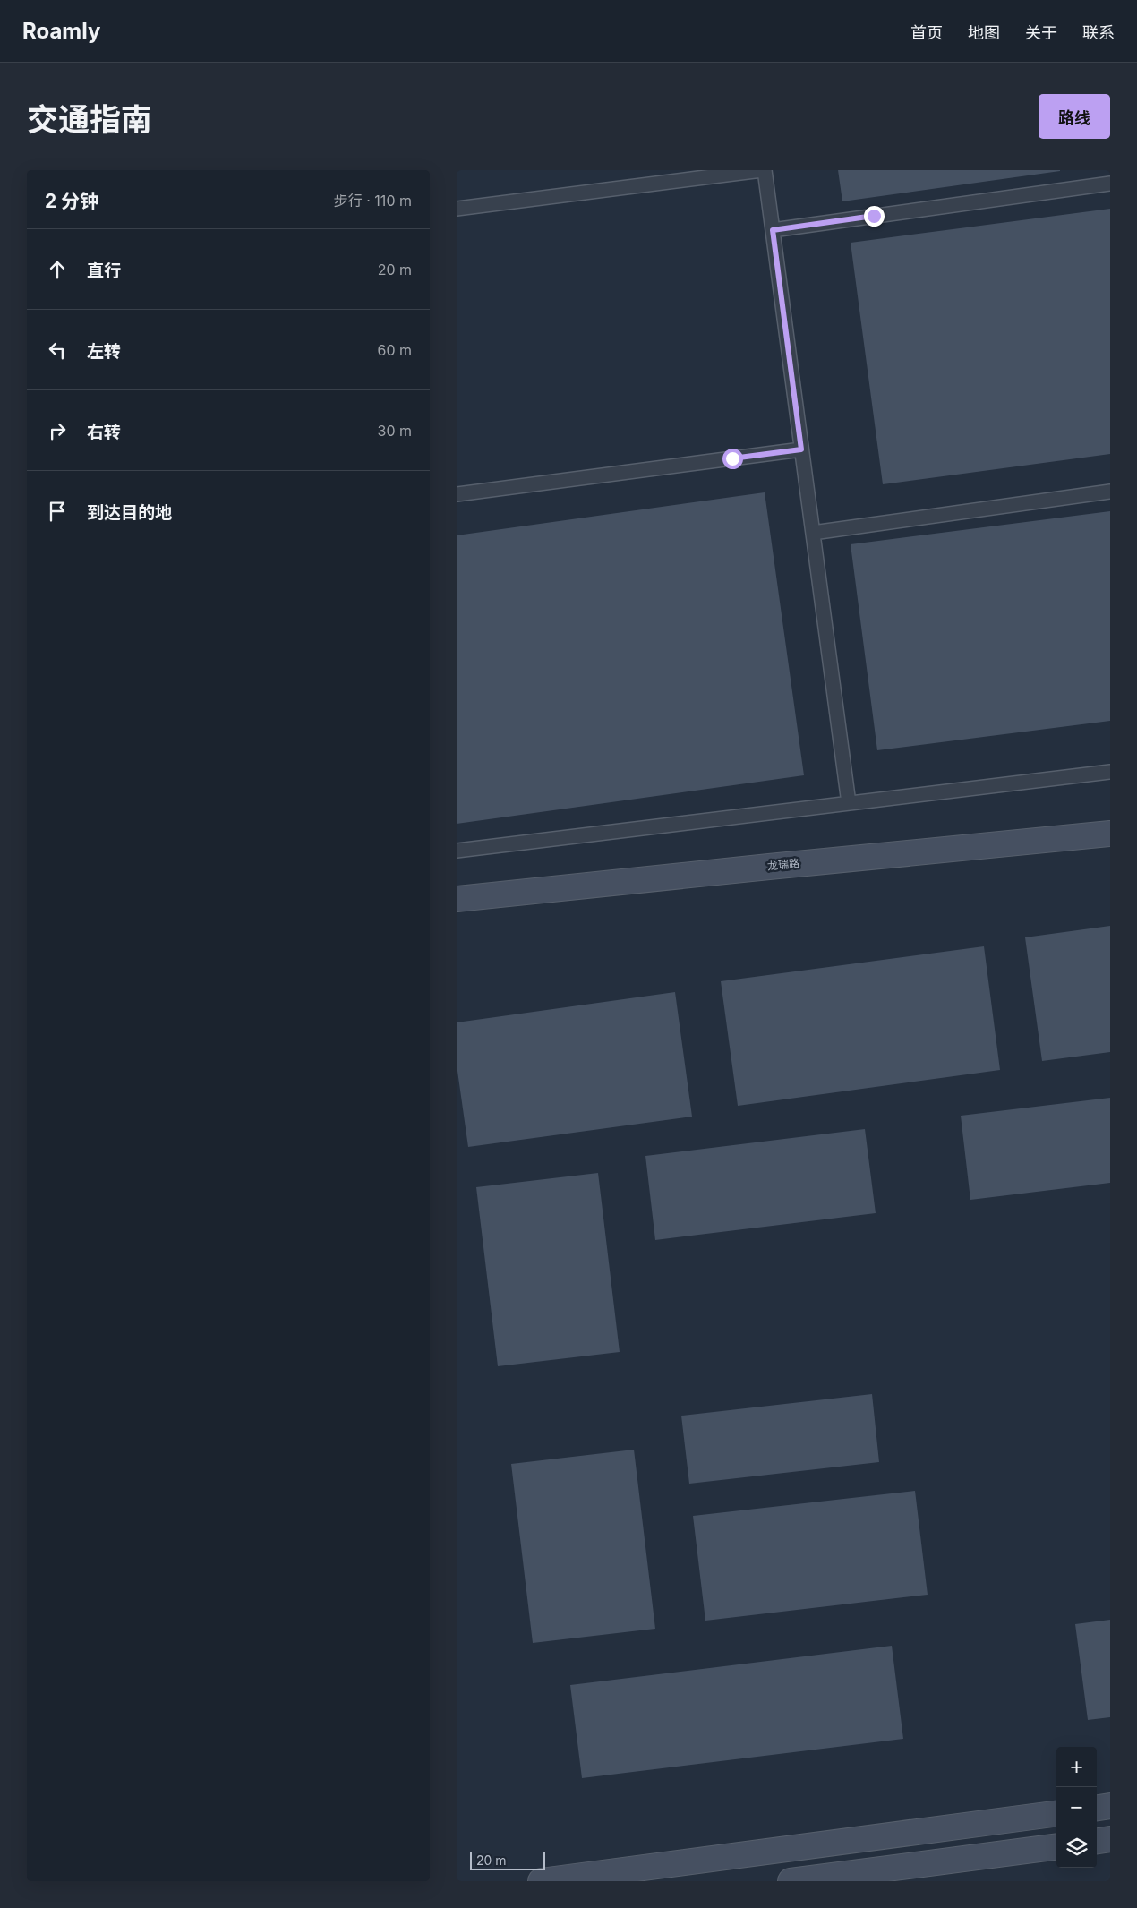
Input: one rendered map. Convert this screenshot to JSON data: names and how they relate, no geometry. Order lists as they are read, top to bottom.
{
  "streets": {
    "street": ["龙瑞路"]
  },
  "scale_bar": "20 m",
  "page": {
    "header": "Roamly",
    "nav": [
      "首页",
      "地图",
      "关于",
      "联系"
    ],
    "title": "交通指南",
    "buttons": "路线",
    "heading": ["2 分钟", "步行 · 110 m"],
    "list": [
      ["直行", "20 m"],
      ["左转", "60 m"],
      ["右转", "30 m"],
      "到达目的地"
    ],
    "map_buttons": ["+", "−"],
    "scale": "20 m"
  }
}
